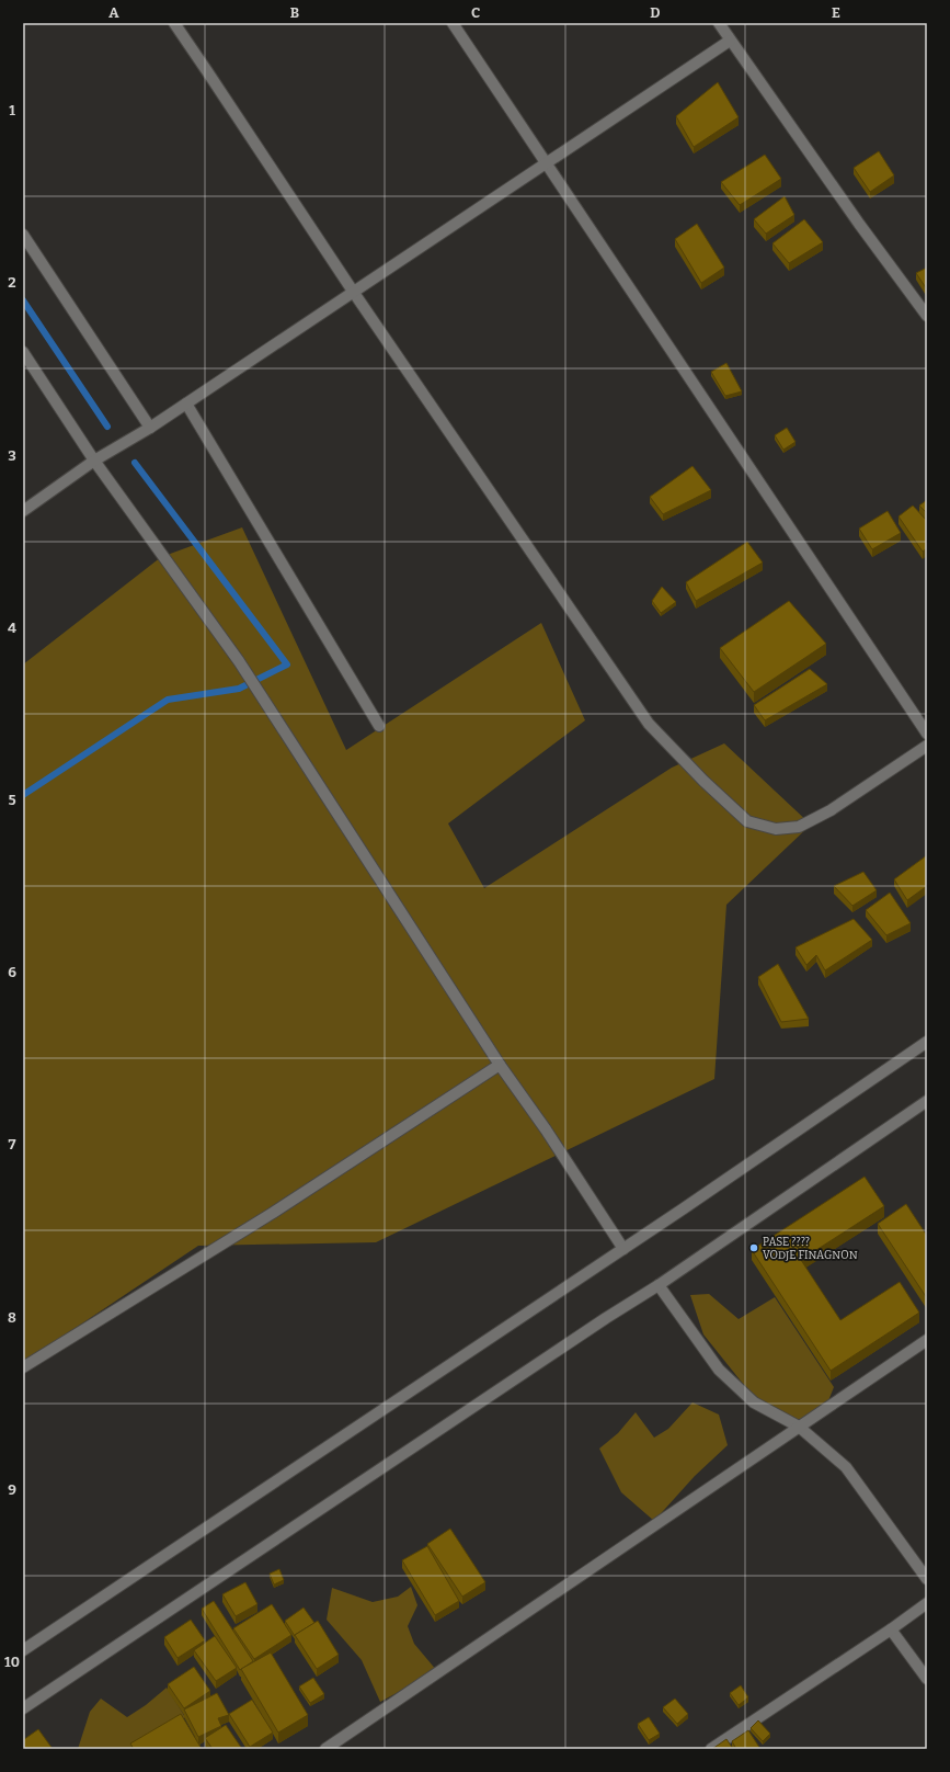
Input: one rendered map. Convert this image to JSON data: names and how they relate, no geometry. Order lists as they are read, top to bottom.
{
  "places": ["PASE ???? VODJE FINAGNON"],
  "grid": {
    "columns": [
      "A",
      "B",
      "C",
      "D",
      "E"
    ],
    "rows": [
      "1",
      "2",
      "3",
      "4",
      "5",
      "6",
      "7",
      "8",
      "9",
      "10"
    ]
  }
}
